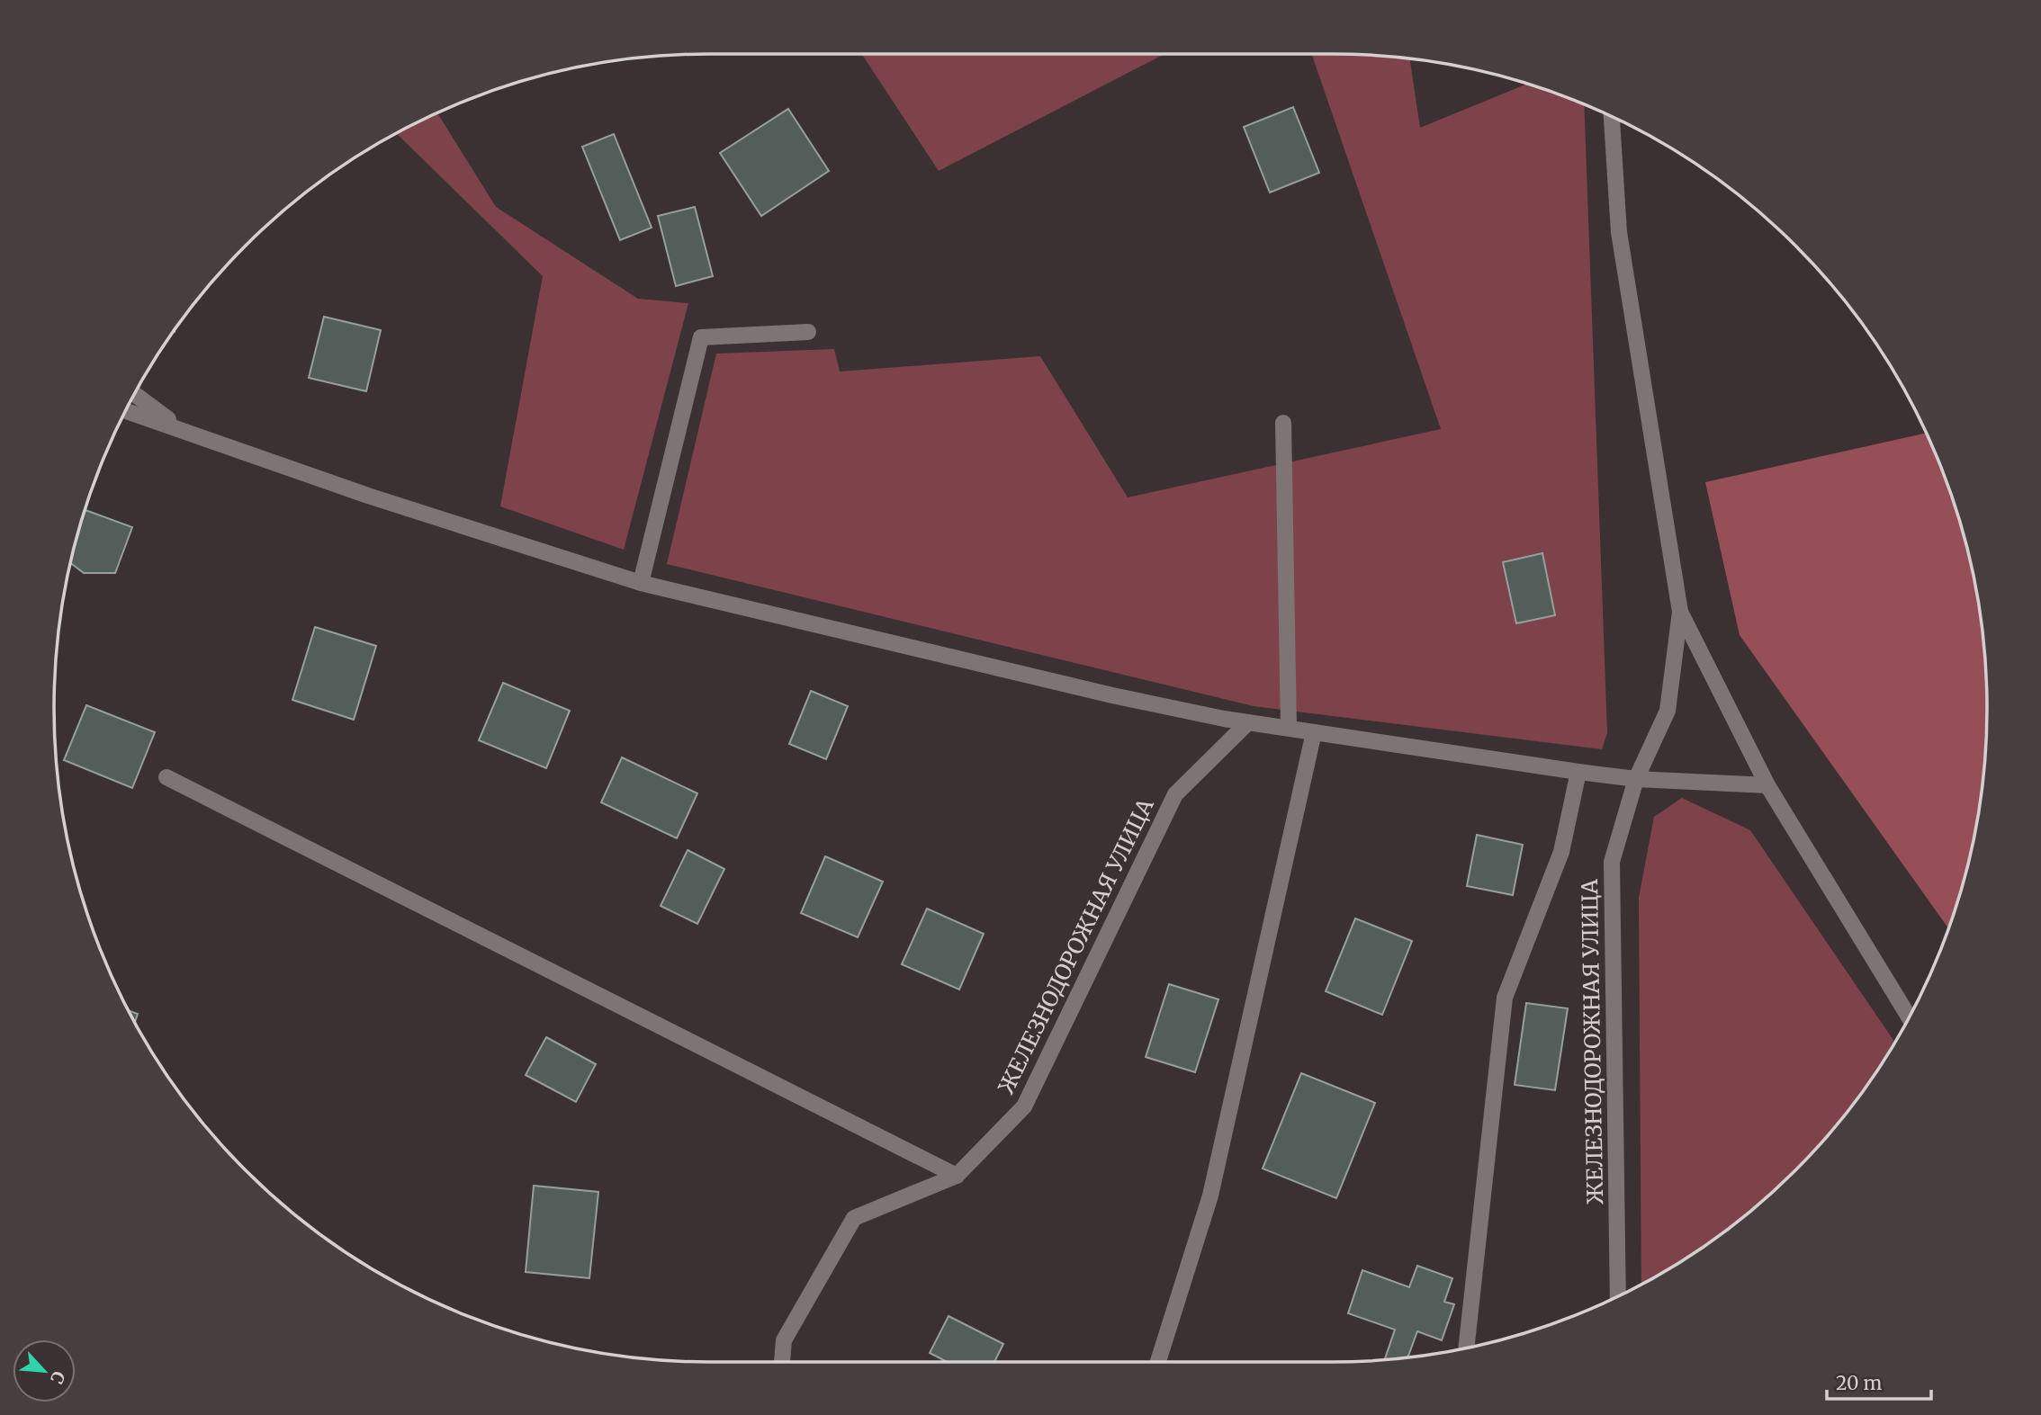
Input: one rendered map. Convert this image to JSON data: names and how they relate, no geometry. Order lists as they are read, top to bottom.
{
  "streets": {
    "street": ["ЖЕЛЕЗНОДОРОЖНАЯ УЛИЦА"]
  },
  "scale_bar": "20 m",
  "north": "bottom right"
}
